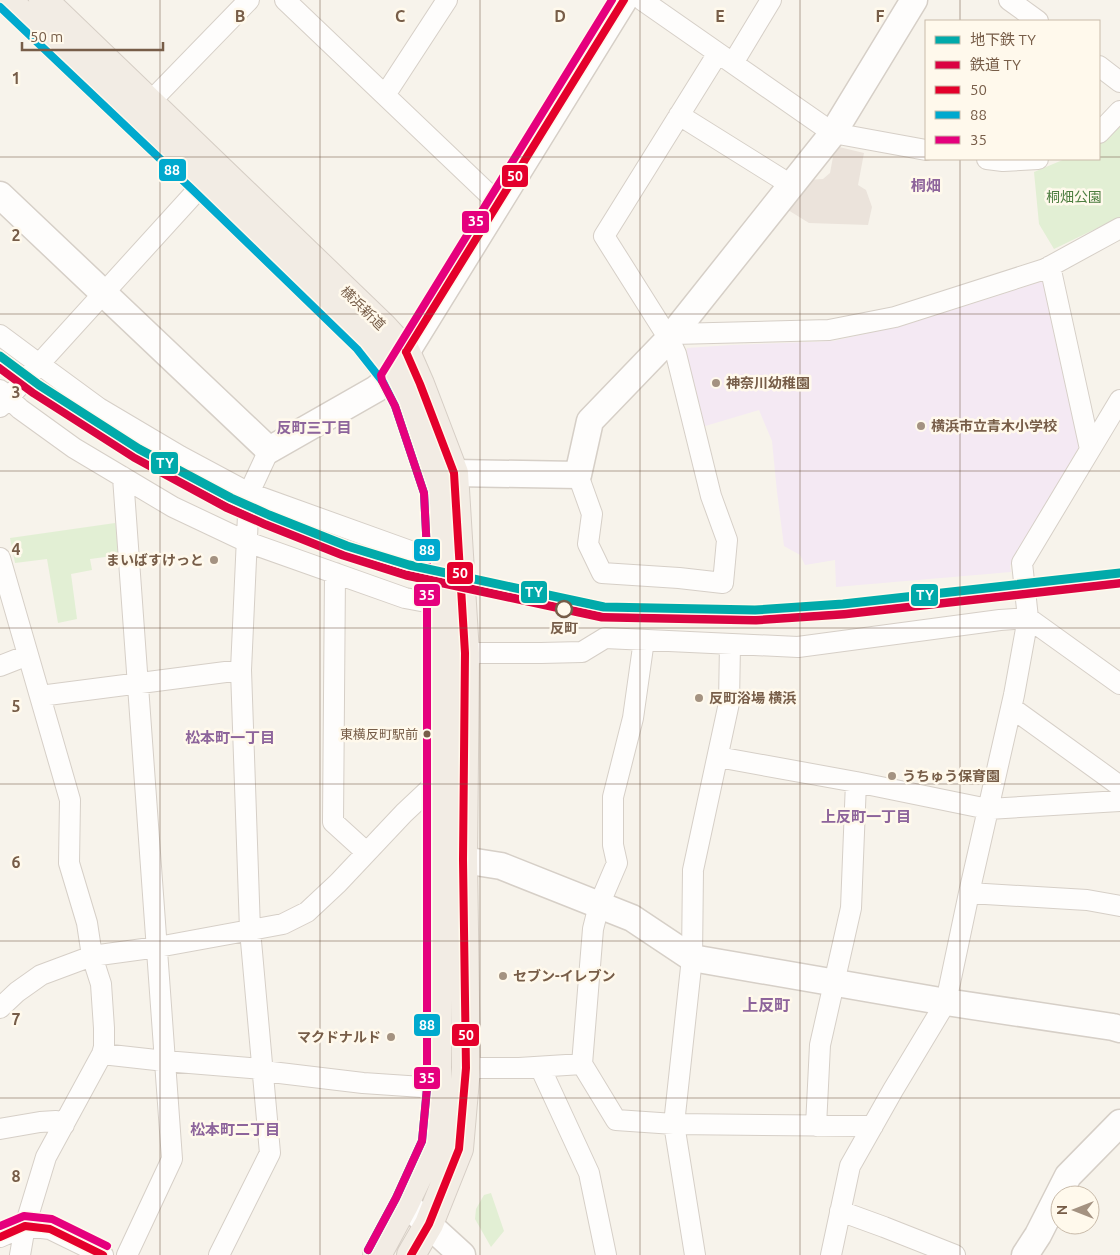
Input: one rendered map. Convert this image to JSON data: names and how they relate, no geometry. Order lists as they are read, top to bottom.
{
  "streets": {
    "highway": ["横浜新道"]
  },
  "districts": [
    "桐畑",
    "反町三丁目",
    "松本町一丁目",
    "上反町一丁目",
    "上反町",
    "松本町二丁目"
  ],
  "parks": ["桐畑公園"],
  "places": [
    "神奈川幼稚園",
    "横浜市立青木小学校",
    "まいばすけっと",
    "反町",
    "反町浴場 横浜",
    "東横反町駅前",
    "うちゅう保育園",
    "セブン-イレブン",
    "マクドナルド"
  ],
  "lines": [
    "transit line 50",
    "transit line 35",
    "transit line 88",
    "metro line TY",
    "rail line TY"
  ],
  "legend": [
    "地下鉄 TY",
    "鉄道 TY",
    "50",
    "88",
    "35"
  ],
  "scale_bar": "50 m",
  "north": "left",
  "grid": {
    "columns": [
      "B",
      "C",
      "D",
      "E",
      "F"
    ],
    "rows": [
      "1",
      "2",
      "3",
      "4",
      "5",
      "6",
      "7",
      "8"
    ]
  }
}
